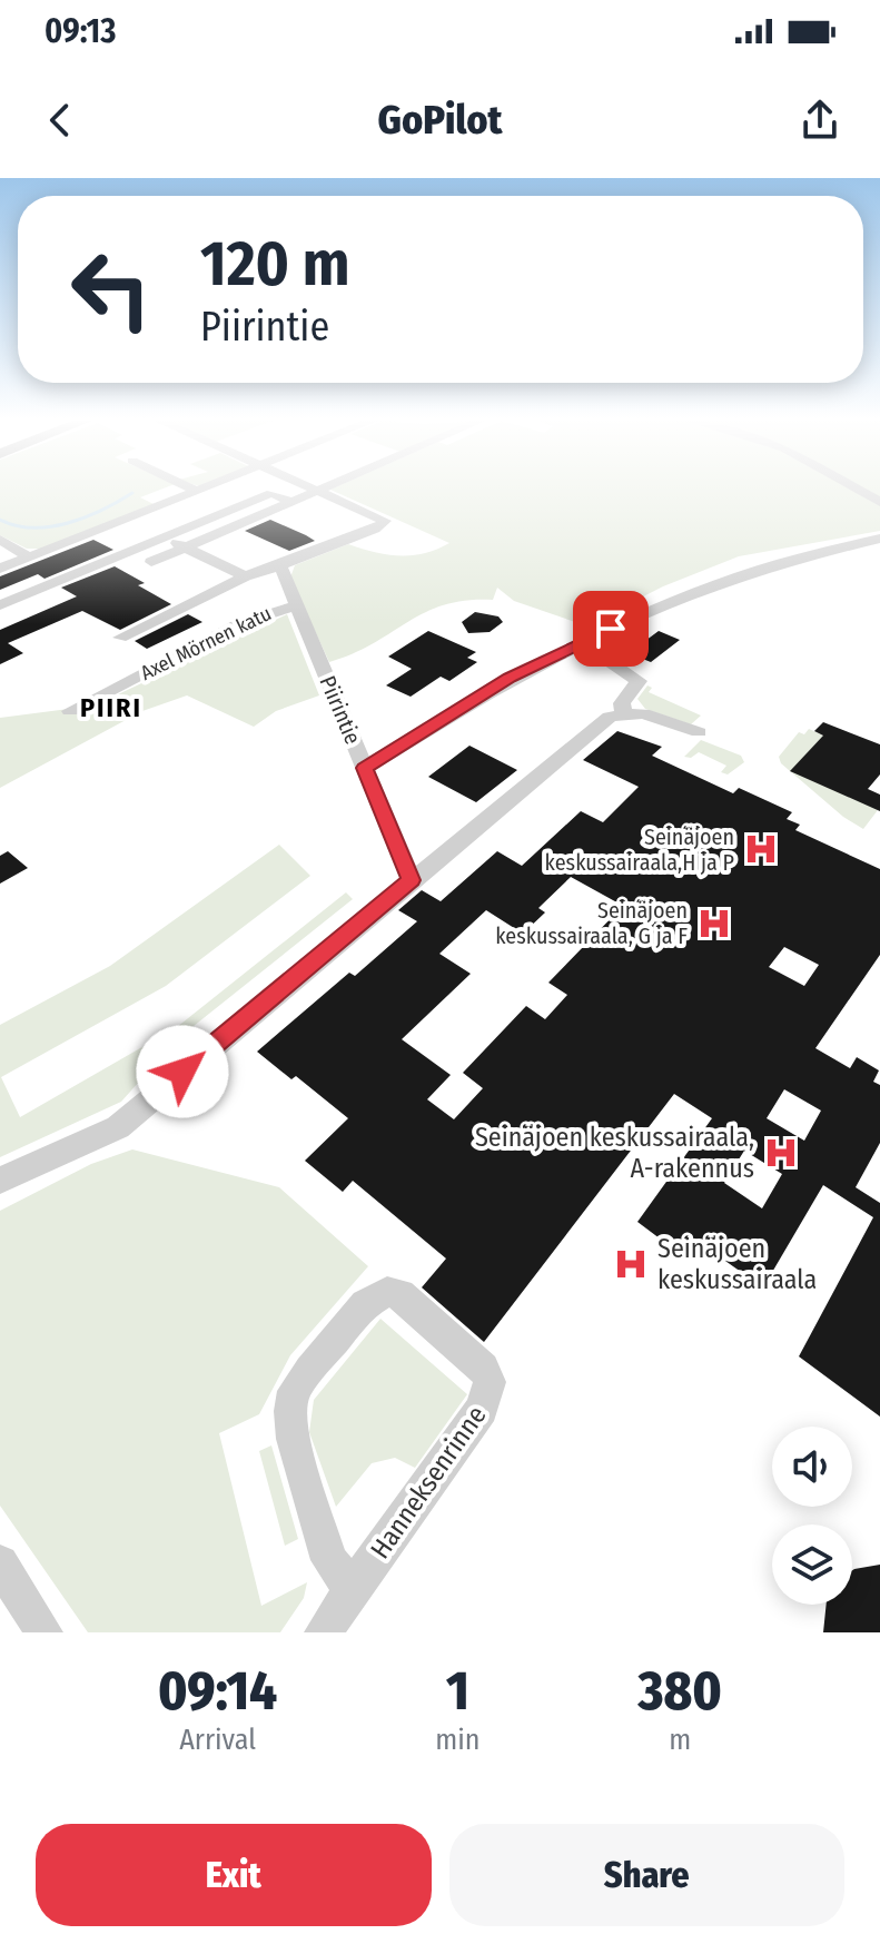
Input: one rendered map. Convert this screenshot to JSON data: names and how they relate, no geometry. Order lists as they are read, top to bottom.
{
  "streets": {
    "street": ["Axel Mörnen katu", "Piirintie", "Hanneksenrinne"]
  },
  "crossings": [
    ["Axel Mörnen katu", "Piirintie"]
  ],
  "districts": ["PIIRI"],
  "places": {
    "hospital": [
      "Seinäjoen keskussairaala,H ja P",
      "Seinäjoen keskussairaala, G ja F",
      "Seinäjoen keskussairaala, A-rakennus",
      "Seinäjoen keskussairaala"
    ]
  },
  "page": {
    "status": "09:13",
    "header": "GoPilot",
    "turn": ["120 m", "Piirintie"],
    "eta": [
      "09:14",
      "Arrival",
      "1",
      "min",
      "380",
      "m"
    ],
    "buttons": ["Exit", "Share"]
  }
}
